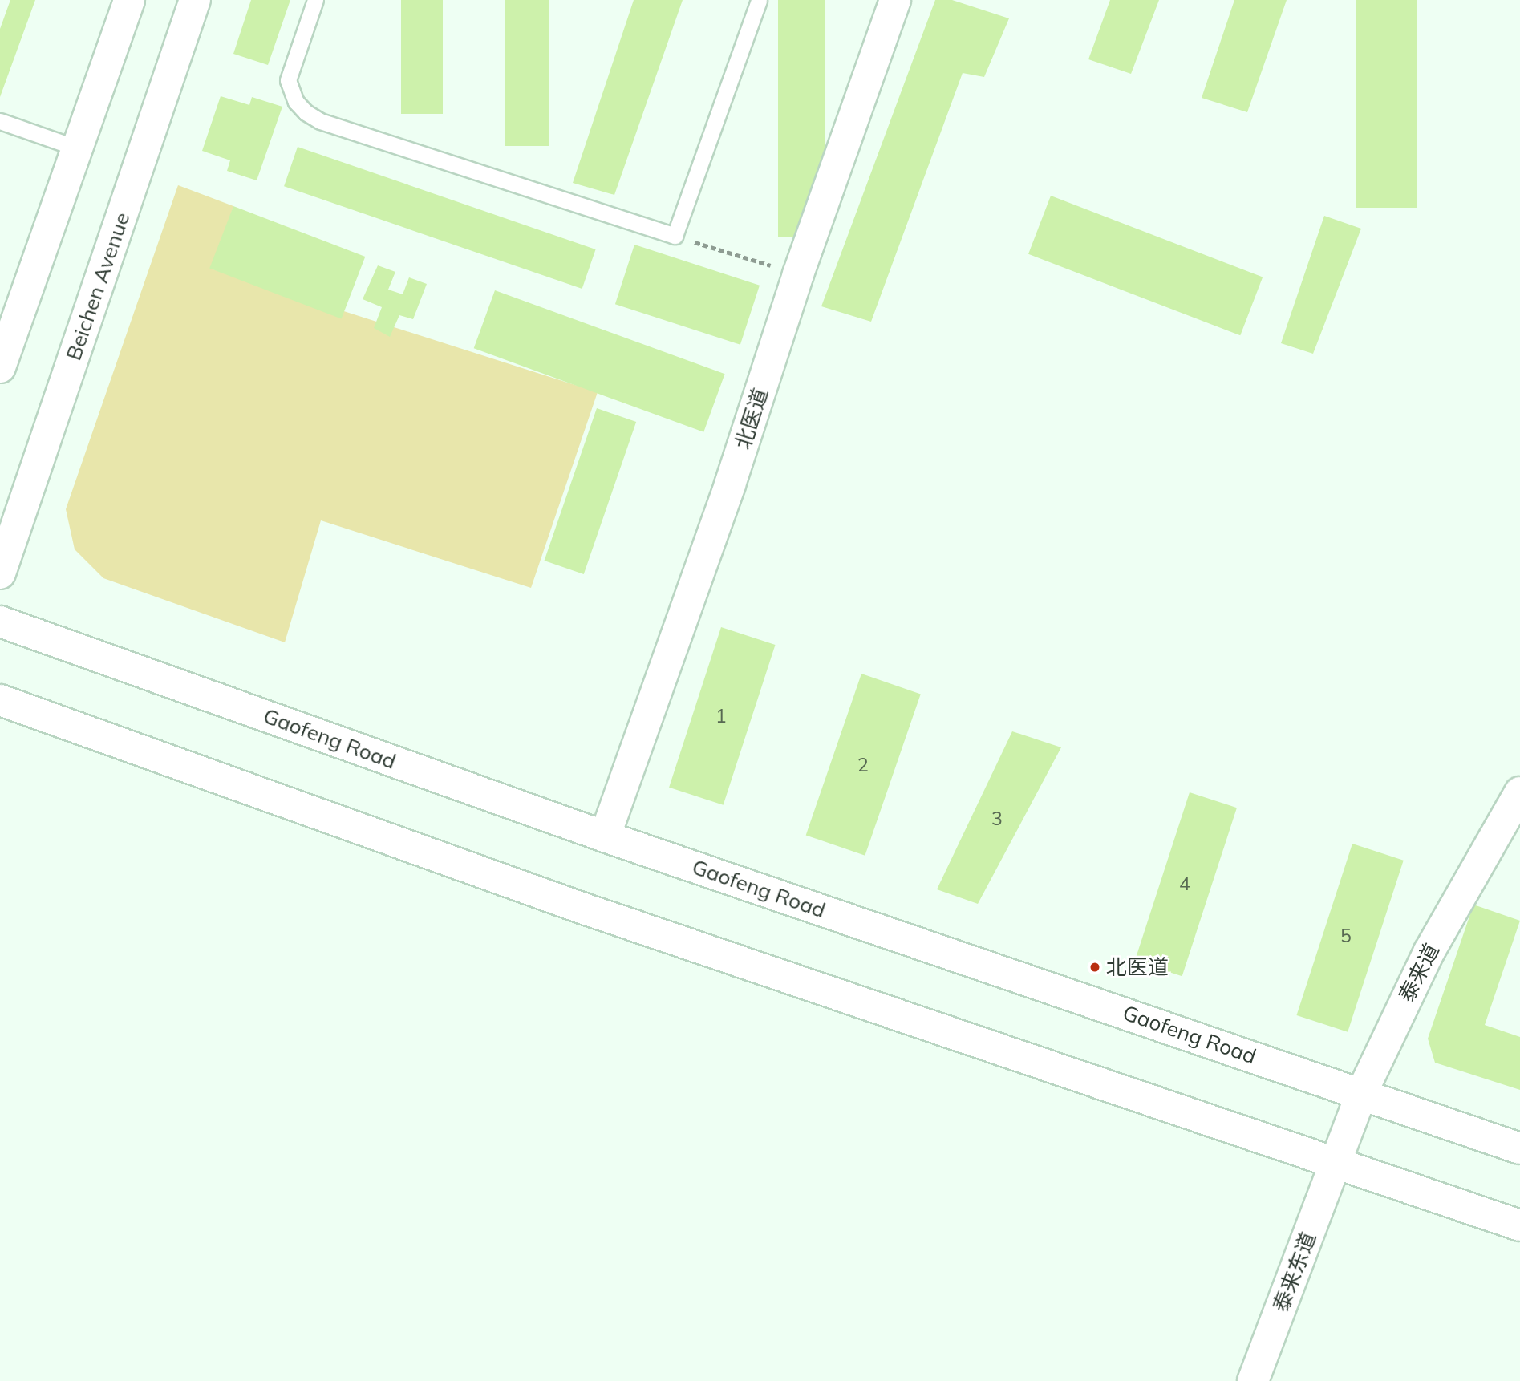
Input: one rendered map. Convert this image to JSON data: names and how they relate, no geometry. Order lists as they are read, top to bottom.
{
  "streets": {
    "main road": [
      "Beichen Avenue",
      "北医道",
      "Gaofeng Road",
      "泰来道",
      "泰来东道"
    ]
  },
  "crossings": [
    ["北医道", "Gaofeng Road"],
    ["Gaofeng Road", "泰来道"],
    ["泰来道", "泰来东道"]
  ],
  "places": ["北医道"],
  "house_numbers": [
    "1",
    "2",
    "3",
    "4",
    "5"
  ]
}
